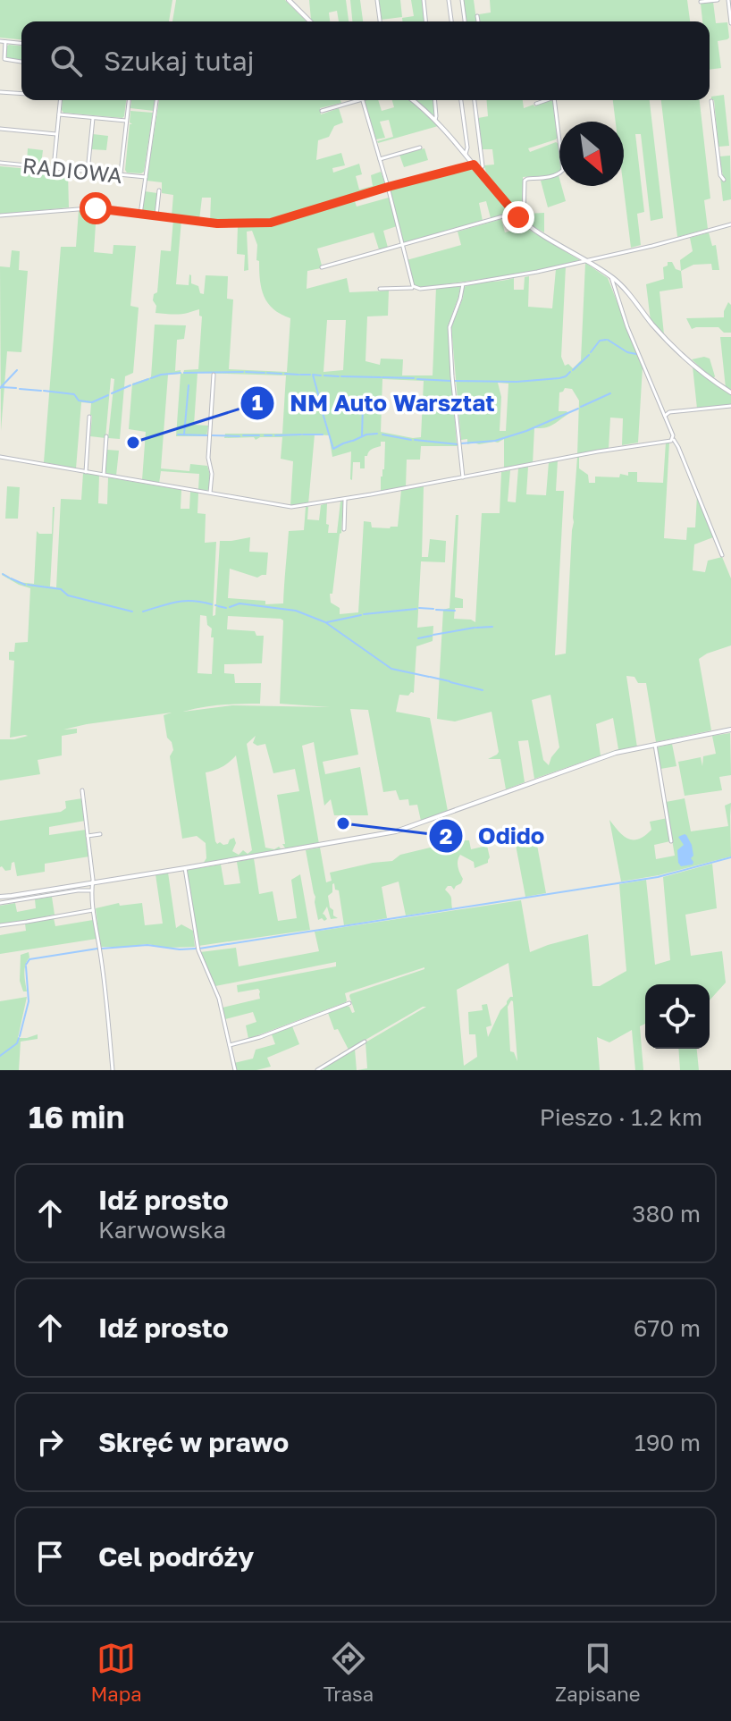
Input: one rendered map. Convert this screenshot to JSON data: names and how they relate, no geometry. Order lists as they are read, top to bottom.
{
  "streets": {
    "street": ["RADIOWA"]
  },
  "places": ["NM Auto Warsztat", "Odido"],
  "north": "bottom right",
  "page": {
    "search": "Szukaj tutaj",
    "heading": ["16 min", "Pieszo · 1.2 km"],
    "list": [
      ["Idź prosto", "Karwowska", "380 m"],
      ["Idź prosto", "670 m"],
      ["Skręć w prawo", "190 m"],
      "Cel podróży"
    ],
    "nav": ["Mapa", "Trasa", "Zapisane"]
  }
}
